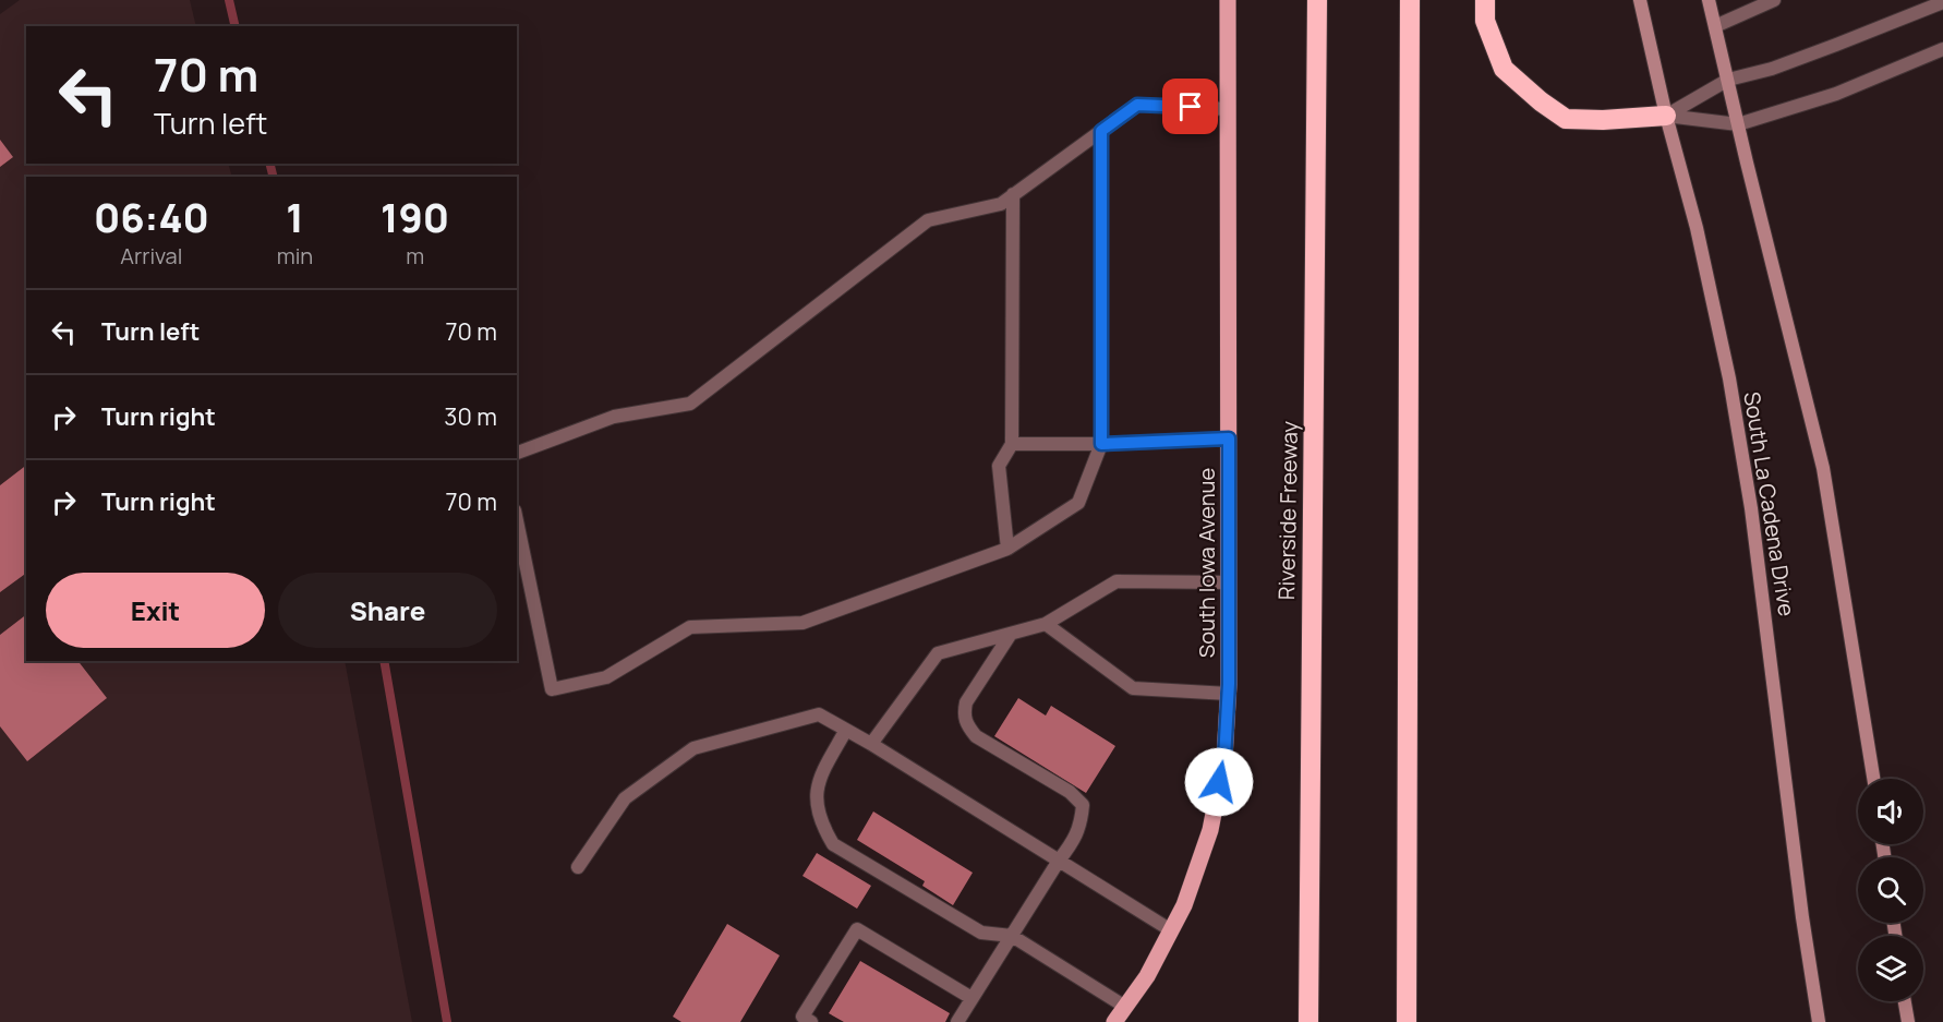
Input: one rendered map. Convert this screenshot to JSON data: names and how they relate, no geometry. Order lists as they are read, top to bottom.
{
  "streets": {
    "highway": ["Riverside Freeway"],
    "main road": ["South La Cadena Drive", "South Iowa Avenue"]
  },
  "page": {
    "turn": ["70 m", "Turn left"],
    "eta": [
      "06:40",
      "Arrival",
      "1",
      "min",
      "190",
      "m"
    ],
    "list": [
      {
        "name": "Turn left",
        "value": "70 m"
      },
      {
        "name": "Turn right",
        "value": "30 m"
      },
      {
        "name": "Turn right",
        "value": "70 m"
      }
    ],
    "buttons": ["Exit", "Share"]
  }
}
